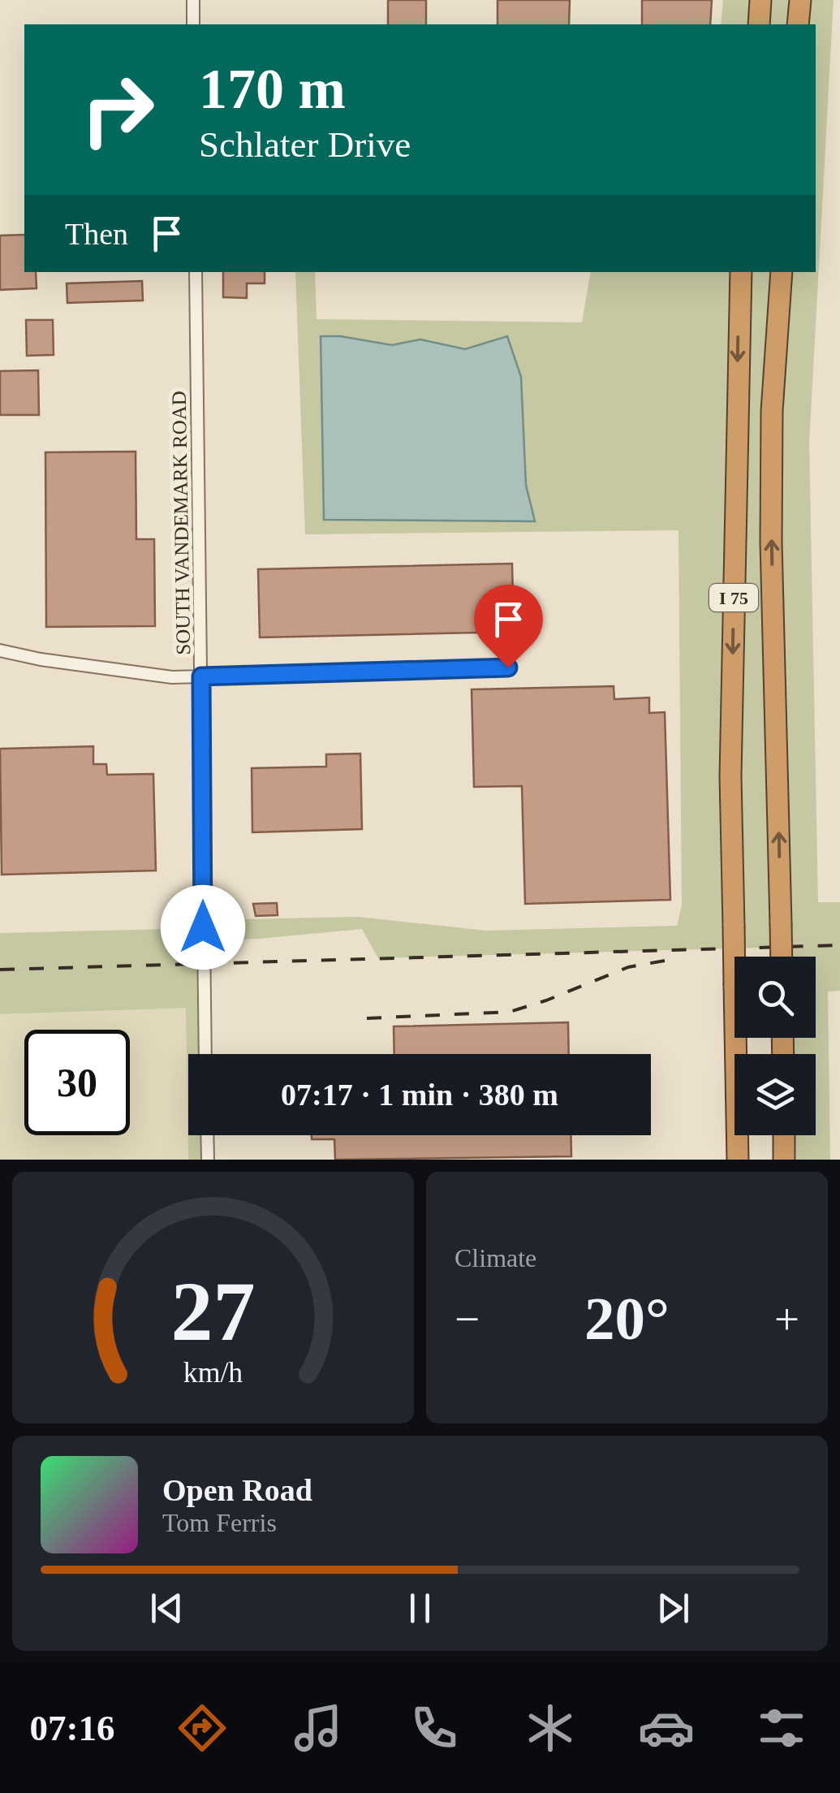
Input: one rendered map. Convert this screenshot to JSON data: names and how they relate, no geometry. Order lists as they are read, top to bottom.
{
  "streets": {
    "highway": ["I 75"],
    "street": ["SOUTH VANDEMARK ROAD"]
  },
  "page": {
    "turn": ["170 m", "Schlater Drive"],
    "then": "Then",
    "limit": "30",
    "trip": "07:17 · 1 min · 380 m",
    "tile": "Climate",
    "heat": ["−", "20°", "+"],
    "song": ["Open Road", "Tom Ferris"],
    "tabs": "07:16",
    "gauge": ["27", "km/h"]
  }
}
